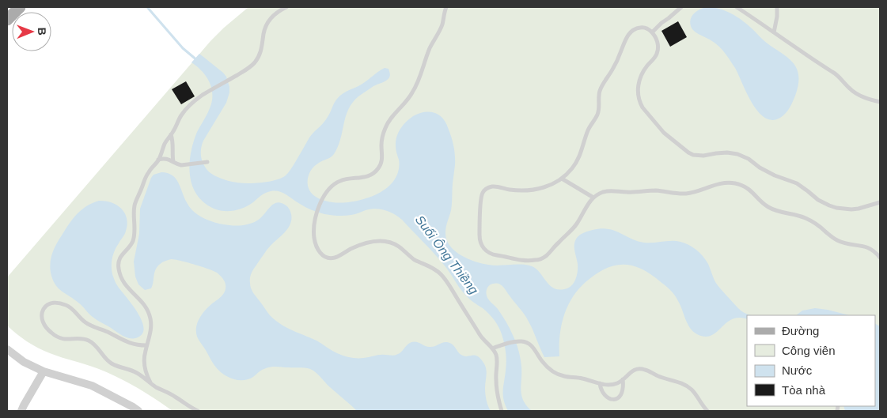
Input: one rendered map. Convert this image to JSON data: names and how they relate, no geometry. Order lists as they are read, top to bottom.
{
  "water": ["Suối Ông Thiềng"],
  "legend": [
    "Đường",
    "Công viên",
    "Nước",
    "Tòa nhà"
  ],
  "north": "right"
}
